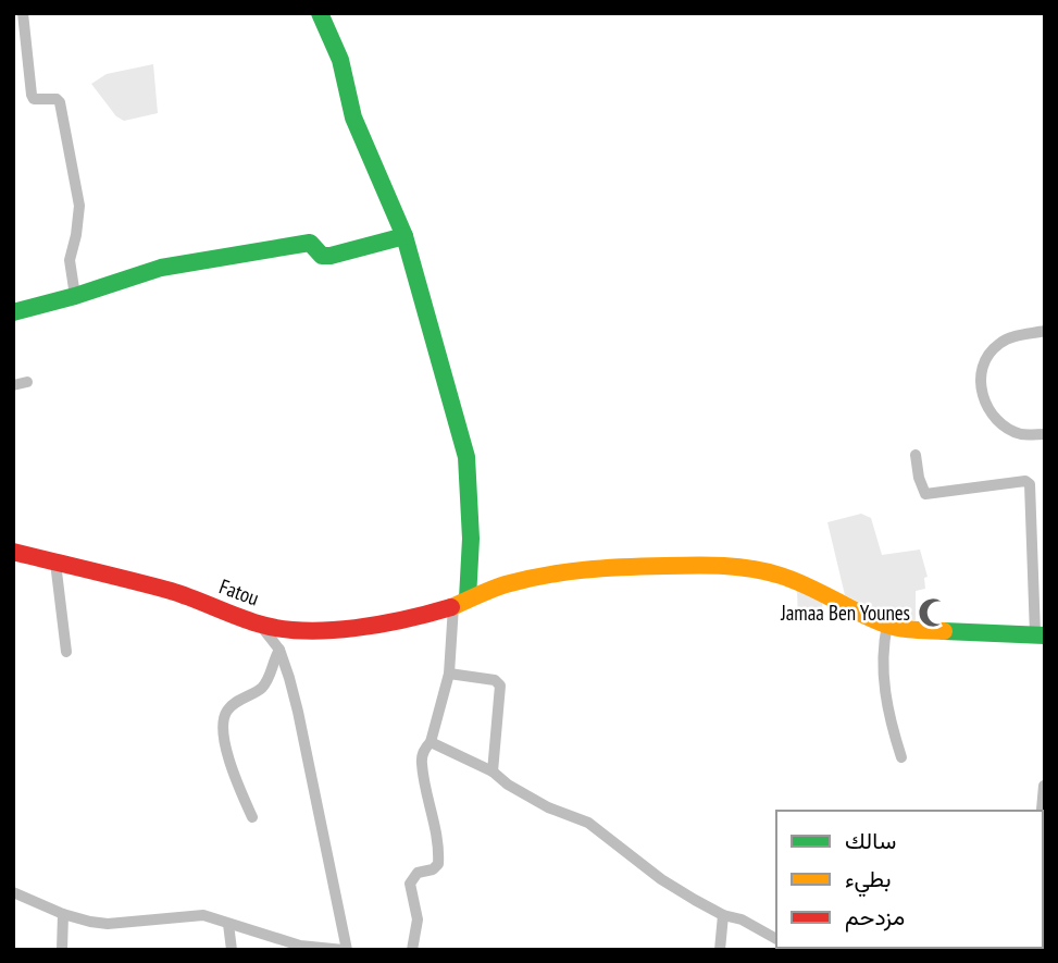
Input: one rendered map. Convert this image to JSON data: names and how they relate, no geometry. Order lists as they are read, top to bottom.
{
  "streets": {
    "street": ["Fatou"]
  },
  "places": {
    "mosque": ["Jamaa Ben Younes"]
  },
  "legend": ["سالك", "بطيء", "مزدحم"]
}
